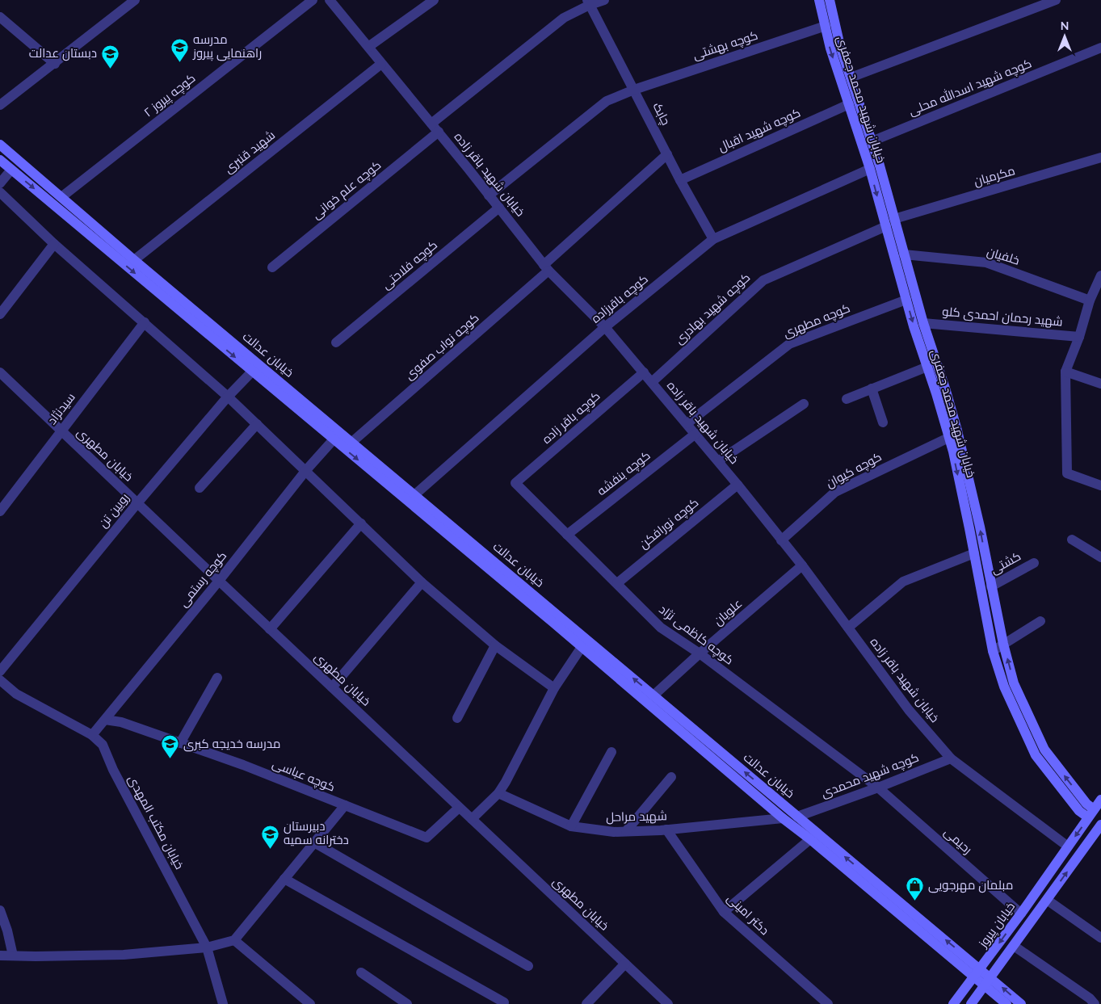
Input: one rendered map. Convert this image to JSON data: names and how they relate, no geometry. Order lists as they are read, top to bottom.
{
  "streets": {
    "main road": ["خیابان شهید محمد جعفری", "خیابان عدالت", "خیابان پیروز"],
    "street": [
      "کوچه بهشتی",
      "کوچه شهید اسدالله محلی",
      "کوچه پیروز ۲",
      "چابک",
      "کوچه شهید اقبال",
      "شهید قنبری",
      "خیابان شهید باقر زاده",
      "مکرمیان",
      "کوچه علم خوانی",
      "خلفیان",
      "کوچه فلاحتی",
      "کوچه باقرزاده",
      "کوچه شهید بهادری",
      "شهید رحمان احمدی کلو",
      "کوچه مطهری",
      "کوچه نواب صفوی",
      "سیدنژاد",
      "کوچه باقر زاده",
      "خیابان مطهری",
      "کوچه کیوان",
      "کوچه بنفشه",
      "رویین تن",
      "کوچه نورافکن",
      "کشتی",
      "کوچه رستمی",
      "علویان",
      "کوچه کاظمی نژاد",
      "کوچه عباسی",
      "کوچه شهید محمدی",
      "شهید مراحل",
      "خیابان مکتب المهدی",
      "رحیمی",
      "دکتر امینی"
    ]
  },
  "crossings": [
    ["کوچه بهشتی", "خیابان شهید محمد جعفری"],
    ["کوچه بهشتی", "چابک"],
    ["کوچه بهشتی", "خیابان شهید باقر زاده"],
    ["کوچه شهید اسدالله محلی", "خیابان شهید محمد جعفری"],
    ["کوچه پیروز ۲", "خیابان عدالت"],
    ["خیابان شهید محمد جعفری", "کوچه شهید اقبال"],
    ["خیابان شهید محمد جعفری", "مکرمیان"],
    ["خیابان شهید محمد جعفری", "خلفیان"],
    ["خیابان شهید محمد جعفری", "کوچه باقرزاده"],
    ["خیابان شهید محمد جعفری", "کوچه شهید بهادری"],
    ["خیابان شهید محمد جعفری", "شهید رحمان احمدی کلو"],
    ["خیابان شهید محمد جعفری", "کوچه مطهری"],
    ["خیابان شهید محمد جعفری", "کوچه کیوان"],
    ["خیابان شهید محمد جعفری", "کشتی"],
    ["خیابان شهید محمد جعفری", "خیابان پیروز"],
    ["چابک", "کوچه شهید اقبال"],
    ["چابک", "کوچه باقرزاده"],
    ["چابک", "کوچه نواب صفوی"],
    ["شهید قنبری", "خیابان شهید باقر زاده"],
    ["شهید قنبری", "خیابان عدالت"],
    ["خیابان شهید باقر زاده", "کوچه علم خوانی"],
    ["خیابان شهید باقر زاده", "کوچه فلاحتی"],
    ["خیابان شهید باقر زاده", "کوچه باقرزاده"],
    ["خیابان شهید باقر زاده", "کوچه شهید بهادری"],
    ["خیابان شهید باقر زاده", "کوچه مطهری"],
    ["خیابان شهید باقر زاده", "کوچه نواب صفوی"],
    ["خیابان شهید باقر زاده", "کوچه باقر زاده"],
    ["خیابان شهید باقر زاده", "کوچه کیوان"],
    ["خیابان شهید باقر زاده", "کوچه بنفشه"],
    ["خیابان شهید باقر زاده", "کوچه نورافکن"],
    ["خیابان شهید باقر زاده", "علویان"],
    ["خیابان شهید باقر زاده", "کوچه شهید محمدی"],
    ["خیابان شهید باقر زاده", "خیابان پیروز"],
    ["کوچه باقرزاده", "خیابان عدالت"],
    ["کوچه نواب صفوی", "خیابان عدالت"],
    ["خیابان عدالت", "رویین تن"],
    ["خیابان عدالت", "کوچه رستمی"],
    ["خیابان عدالت", "علویان"],
    ["خیابان عدالت", "کوچه شهید محمدی"],
    ["خیابان عدالت", "شهید مراحل"],
    ["خیابان عدالت", "خیابان پیروز"],
    ["سیدنژاد", "خیابان مطهری"],
    ["کوچه باقر زاده", "کوچه کاظمی نژاد"],
    ["خیابان مطهری", "رویین تن"],
    ["خیابان مطهری", "کوچه رستمی"],
    ["خیابان مطهری", "کوچه عباسی"],
    ["کوچه بنفشه", "کوچه کاظمی نژاد"],
    ["کوچه نورافکن", "کوچه کاظمی نژاد"],
    ["کوچه رستمی", "کوچه عباسی"],
    ["کوچه رستمی", "خیابان مکتب المهدی"],
    ["علویان", "کوچه کاظمی نژاد"],
    ["کوچه کاظمی نژاد", "کوچه شهید محمدی"],
    ["کوچه کاظمی نژاد", "رحیمی"],
    ["کوچه شهید محمدی", "رحیمی"],
    ["شهید مراحل", "دکتر امینی"],
    ["رحیمی", "خیابان پیروز"]
  ],
  "places": {
    "school or university": [
      "مدرسه راهنمایی پیروز",
      "دبستان عدالت",
      "مدرسه خدیجه کبری",
      "دبیرستان دخترانه سمیه"
    ],
    "shop": ["مبلمان مهرجویی"]
  },
  "north": "top"
}
